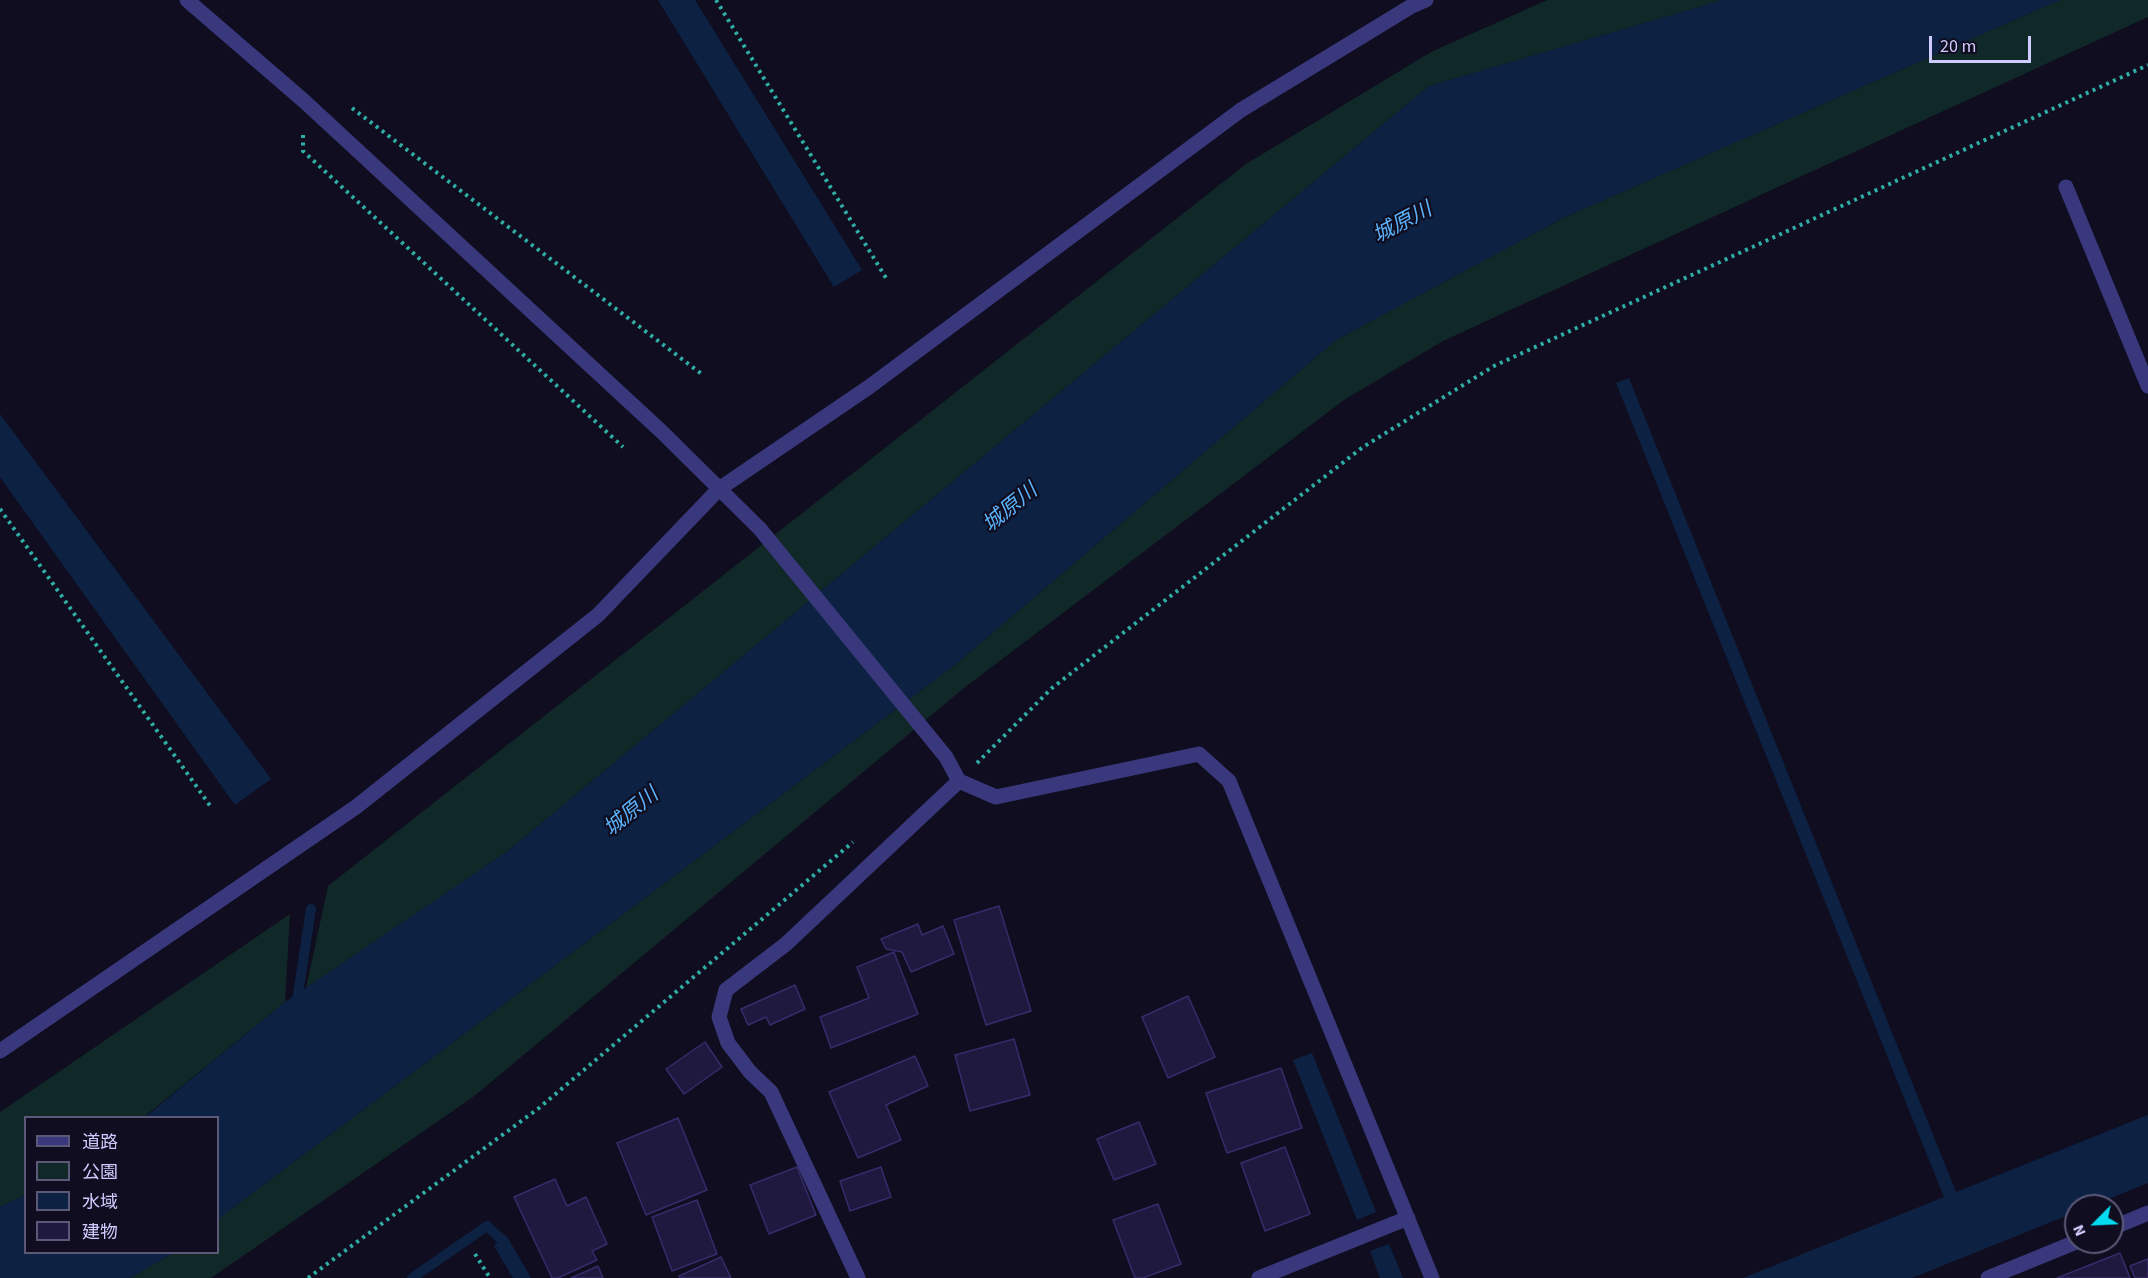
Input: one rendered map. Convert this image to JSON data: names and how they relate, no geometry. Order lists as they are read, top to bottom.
{
  "water": ["城原川"],
  "legend": [
    "道路",
    "公園",
    "水域",
    "建物"
  ],
  "scale_bar": "20 m",
  "north": "bottom left"
}
